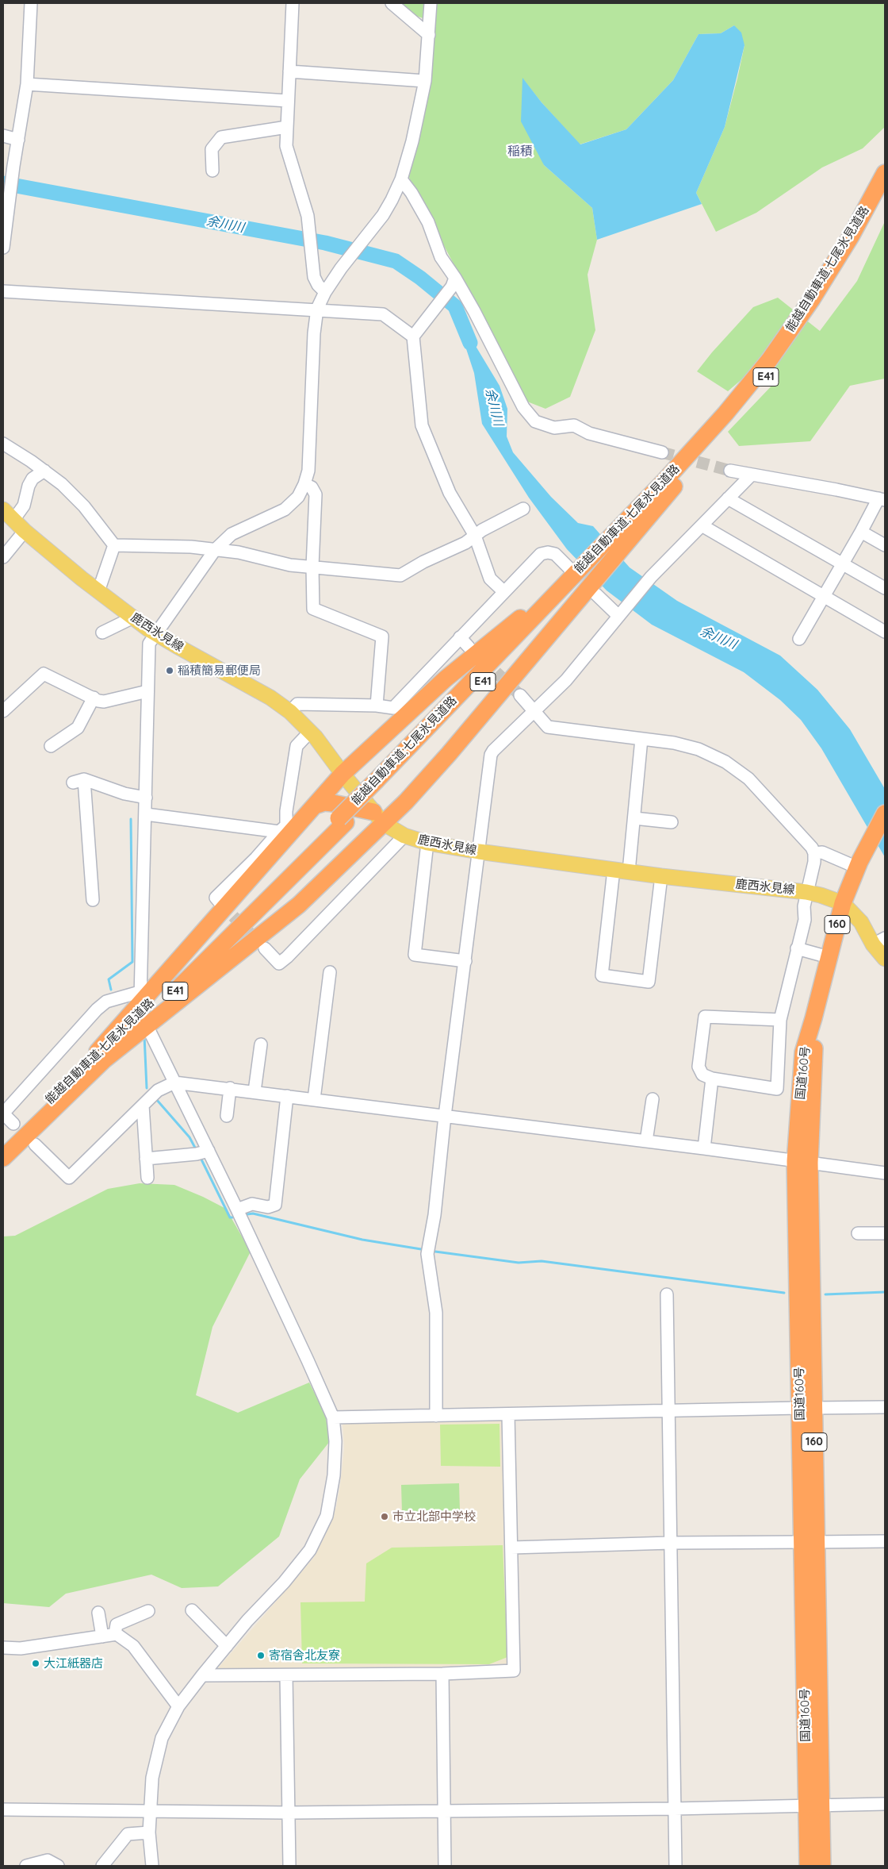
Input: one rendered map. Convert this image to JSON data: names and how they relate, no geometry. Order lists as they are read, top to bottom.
{
  "streets": {
    "highway": [
      "能越自動車道;七尾氷見道路",
      "E41",
      "160",
      "国道160号"
    ],
    "main road": ["鹿西氷見線"]
  },
  "crossings": [
    ["鹿西氷見線", "国道160号"]
  ],
  "districts": ["稲積"],
  "water": ["余川川"],
  "places": [
    "稲積簡易郵便局",
    "市立北部中学校",
    "寄宿舎北友寮",
    "大江紙器店"
  ]
}
